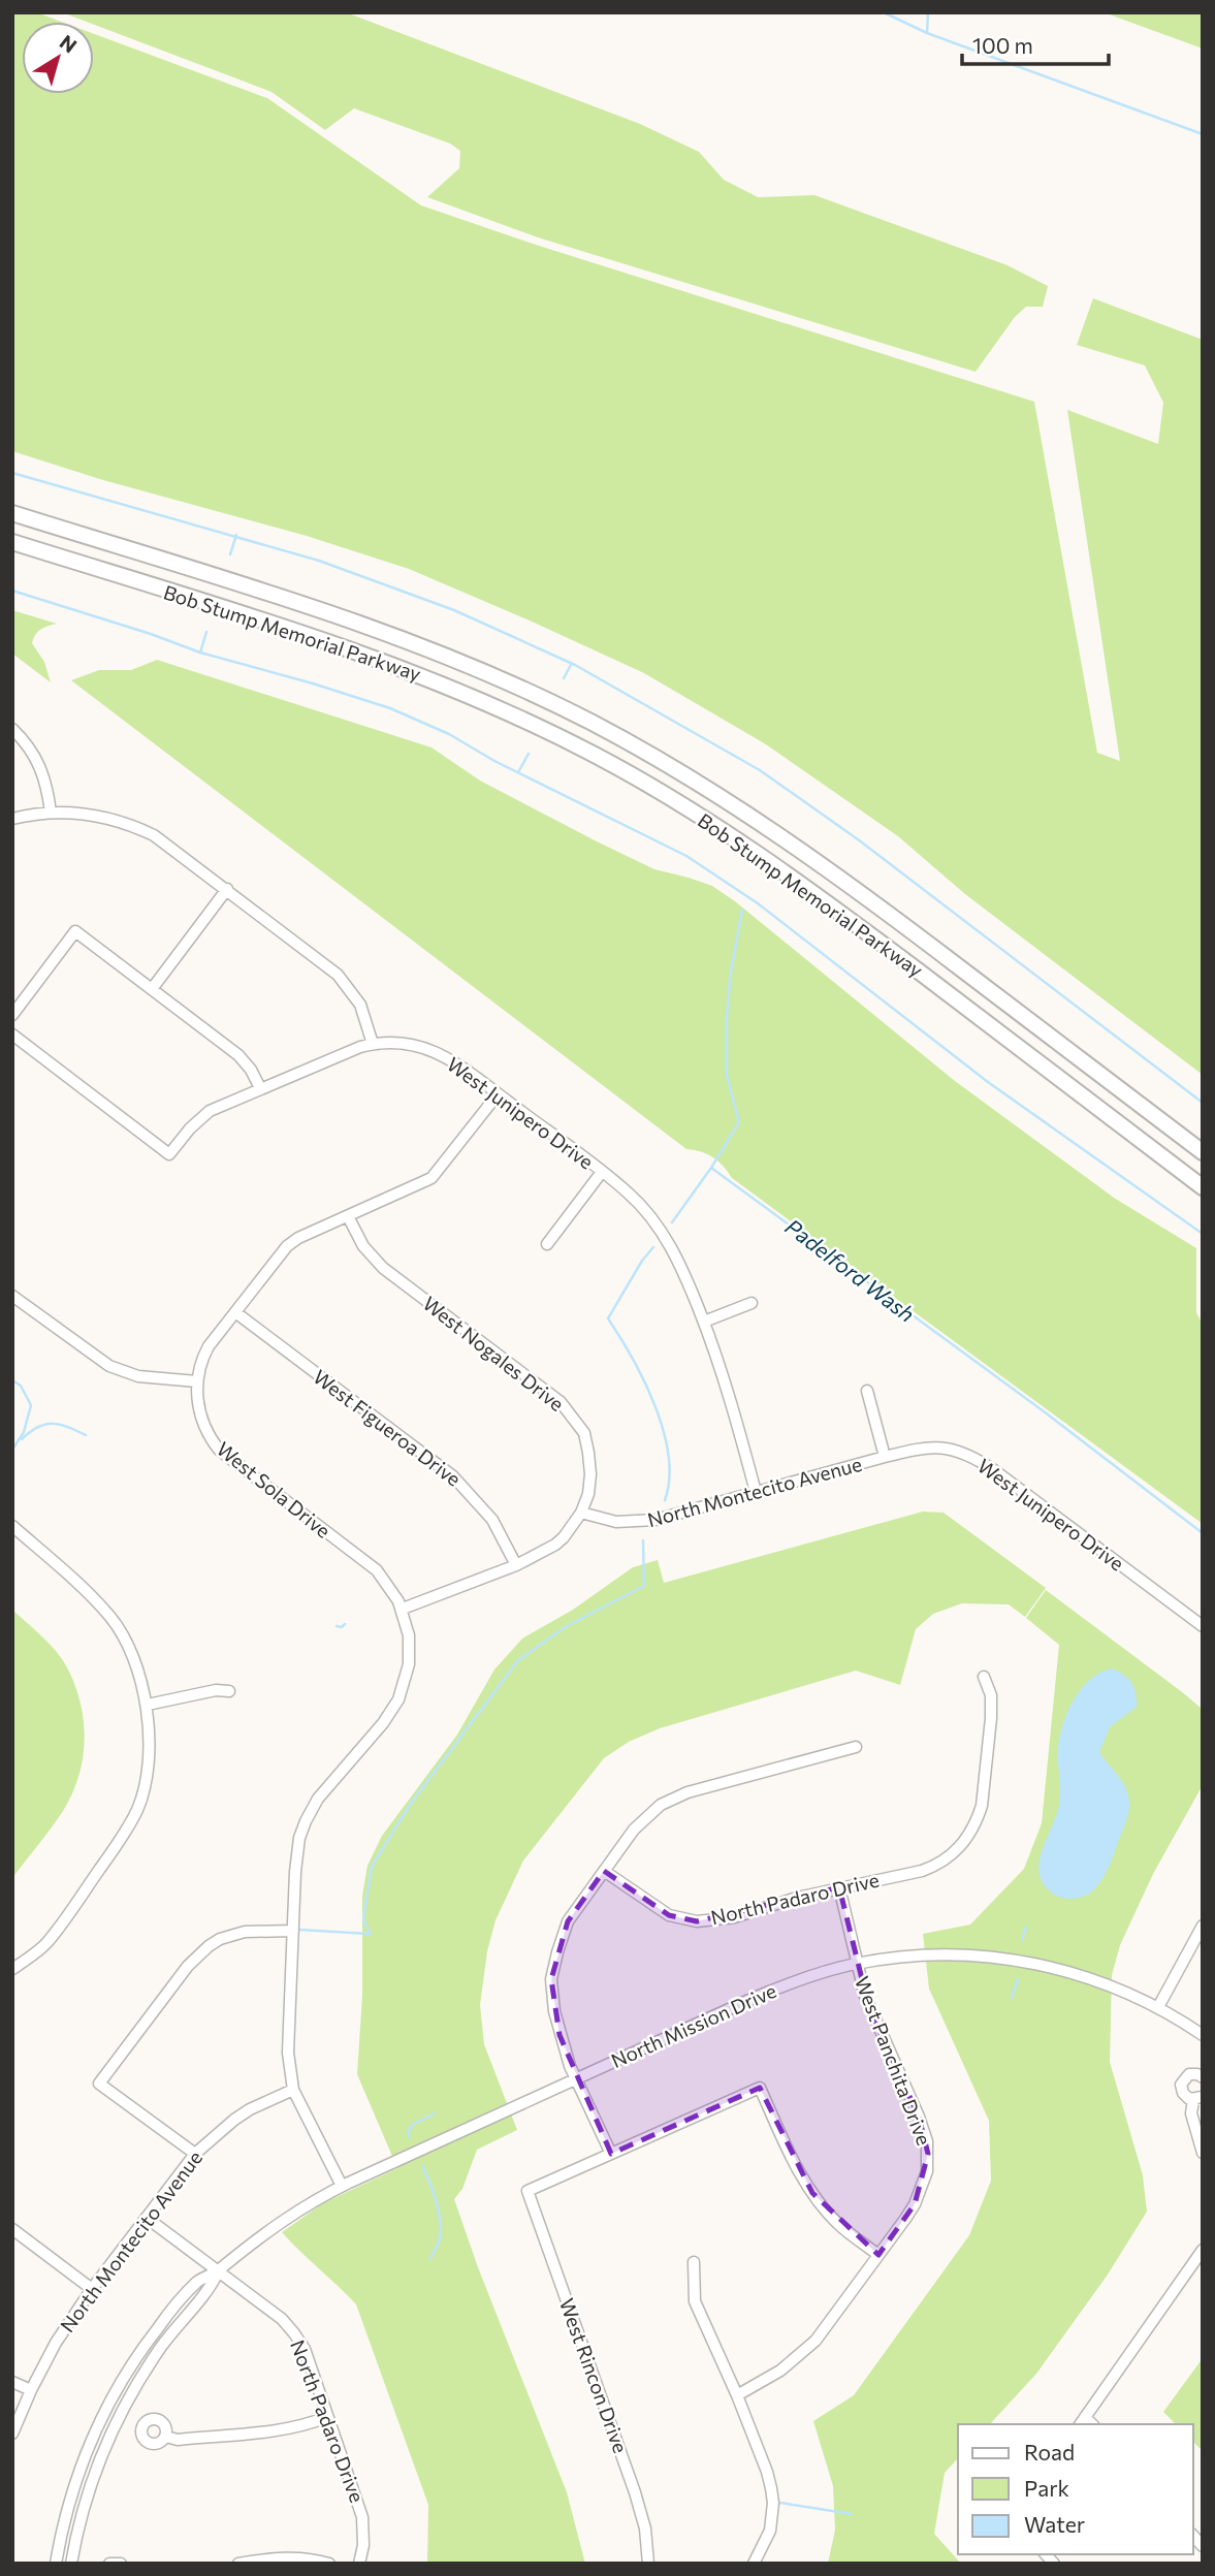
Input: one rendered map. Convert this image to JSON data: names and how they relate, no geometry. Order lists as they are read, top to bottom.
{
  "streets": {
    "highway": ["Bob Stump Memorial Parkway"],
    "street": [
      "West Junipero Drive",
      "West Nogales Drive",
      "West Figueroa Drive",
      "West Sola Drive",
      "North Montecito Avenue",
      "North Padaro Drive",
      "North Mission Drive",
      "West Panchita Drive",
      "West Rincon Drive"
    ]
  },
  "crossings": [
    ["West Junipero Drive", "North Montecito Avenue"],
    ["West Nogales Drive", "North Montecito Avenue"],
    ["North Montecito Avenue", "North Padaro Drive"],
    ["North Padaro Drive", "North Mission Drive"],
    ["North Padaro Drive", "West Panchita Drive"],
    ["North Mission Drive", "West Panchita Drive"]
  ],
  "water": ["Padelford Wash"],
  "legend": ["Road", "Park", "Water"],
  "scale_bar": "100 m",
  "north": "top right"
}
